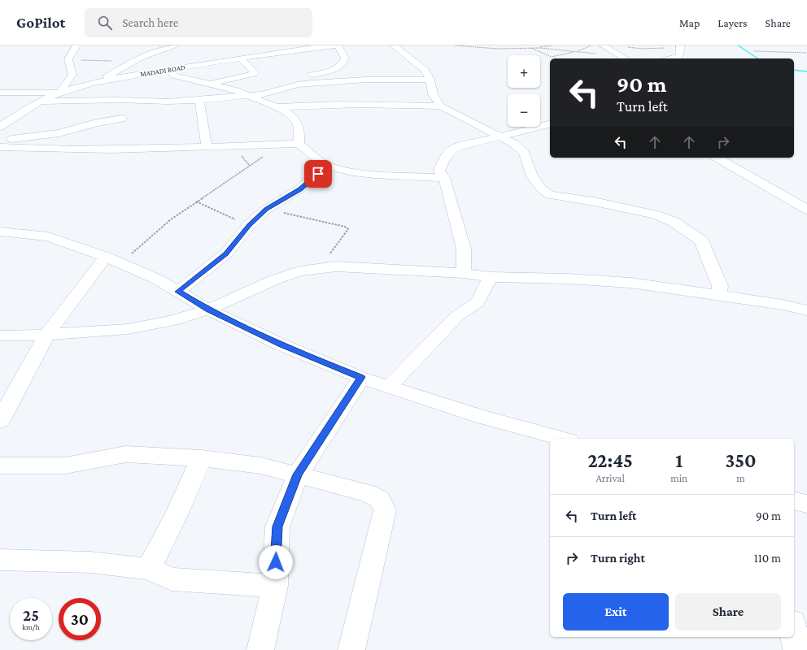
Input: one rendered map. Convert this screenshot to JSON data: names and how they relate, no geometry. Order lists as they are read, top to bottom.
{
  "streets": {
    "street": ["MADADI ROAD"]
  },
  "page": {
    "header": "GoPilot",
    "search": "Search here",
    "nav": ["Map", "Layers", "Share"],
    "map_buttons": ["+", "−"],
    "turn": ["90 m", "Turn left"],
    "eta": [
      "22:45",
      "Arrival",
      "1",
      "min",
      "350",
      "m"
    ],
    "list": [
      {
        "name": "Turn left",
        "value": "90 m"
      },
      {
        "name": "Turn right",
        "value": "110 m"
      }
    ],
    "buttons": ["Exit", "Share"],
    "speed": "25 km/h",
    "limit": "30"
  }
}
